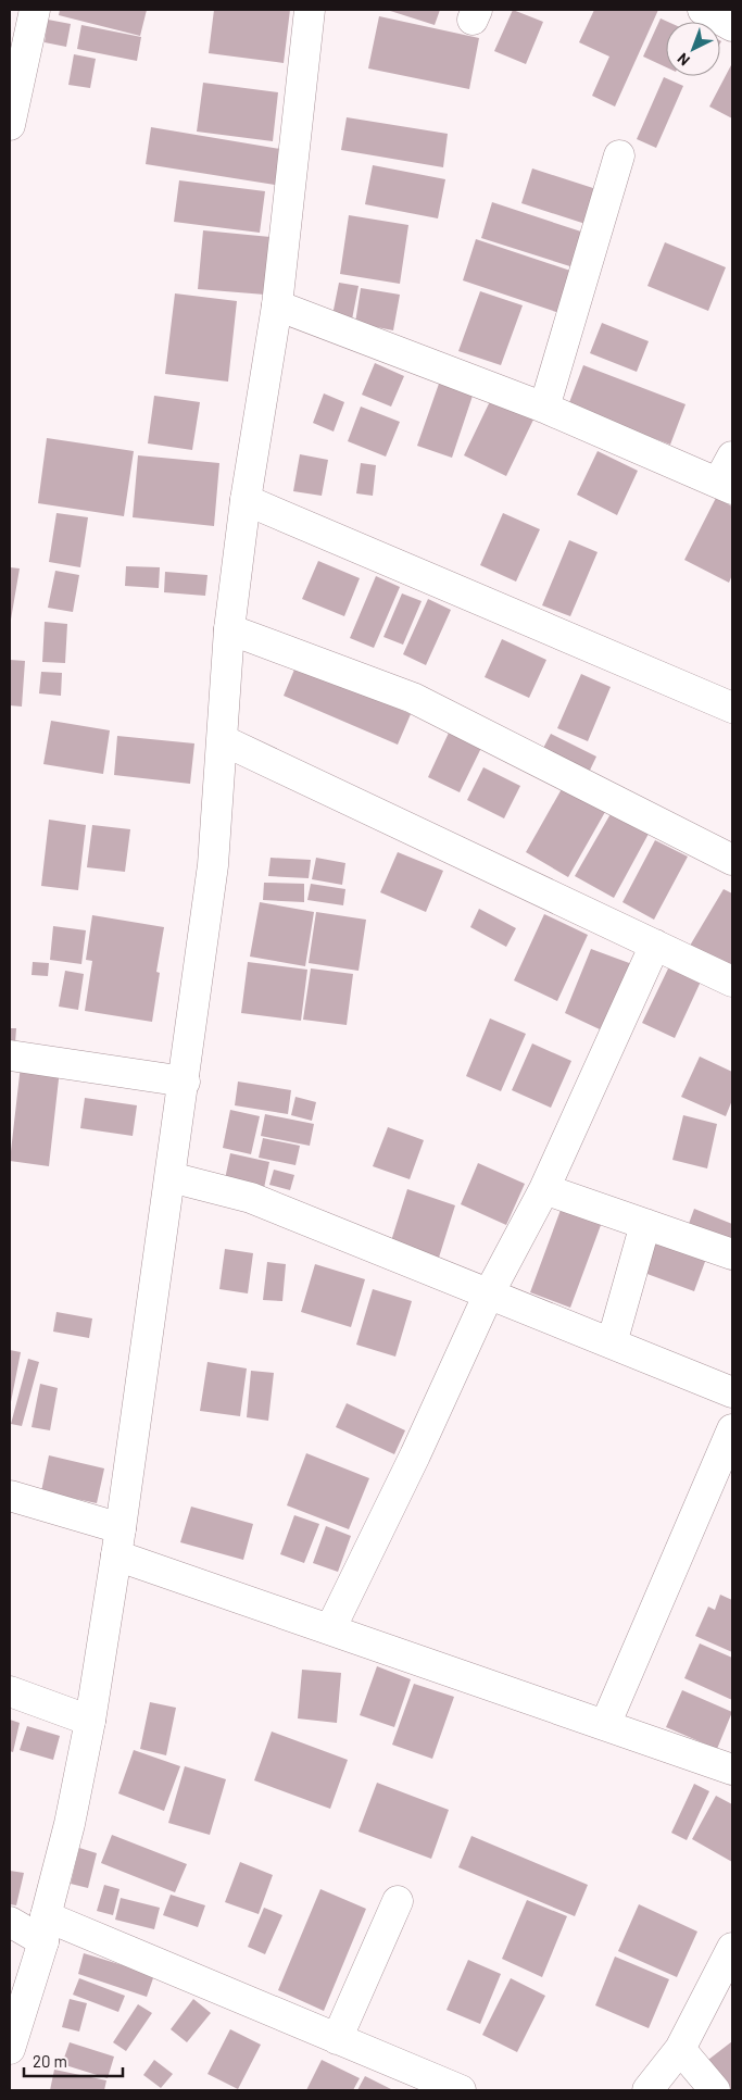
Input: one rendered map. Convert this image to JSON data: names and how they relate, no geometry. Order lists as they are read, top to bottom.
{
  "scale_bar": "20 m",
  "north": "bottom left"
}
